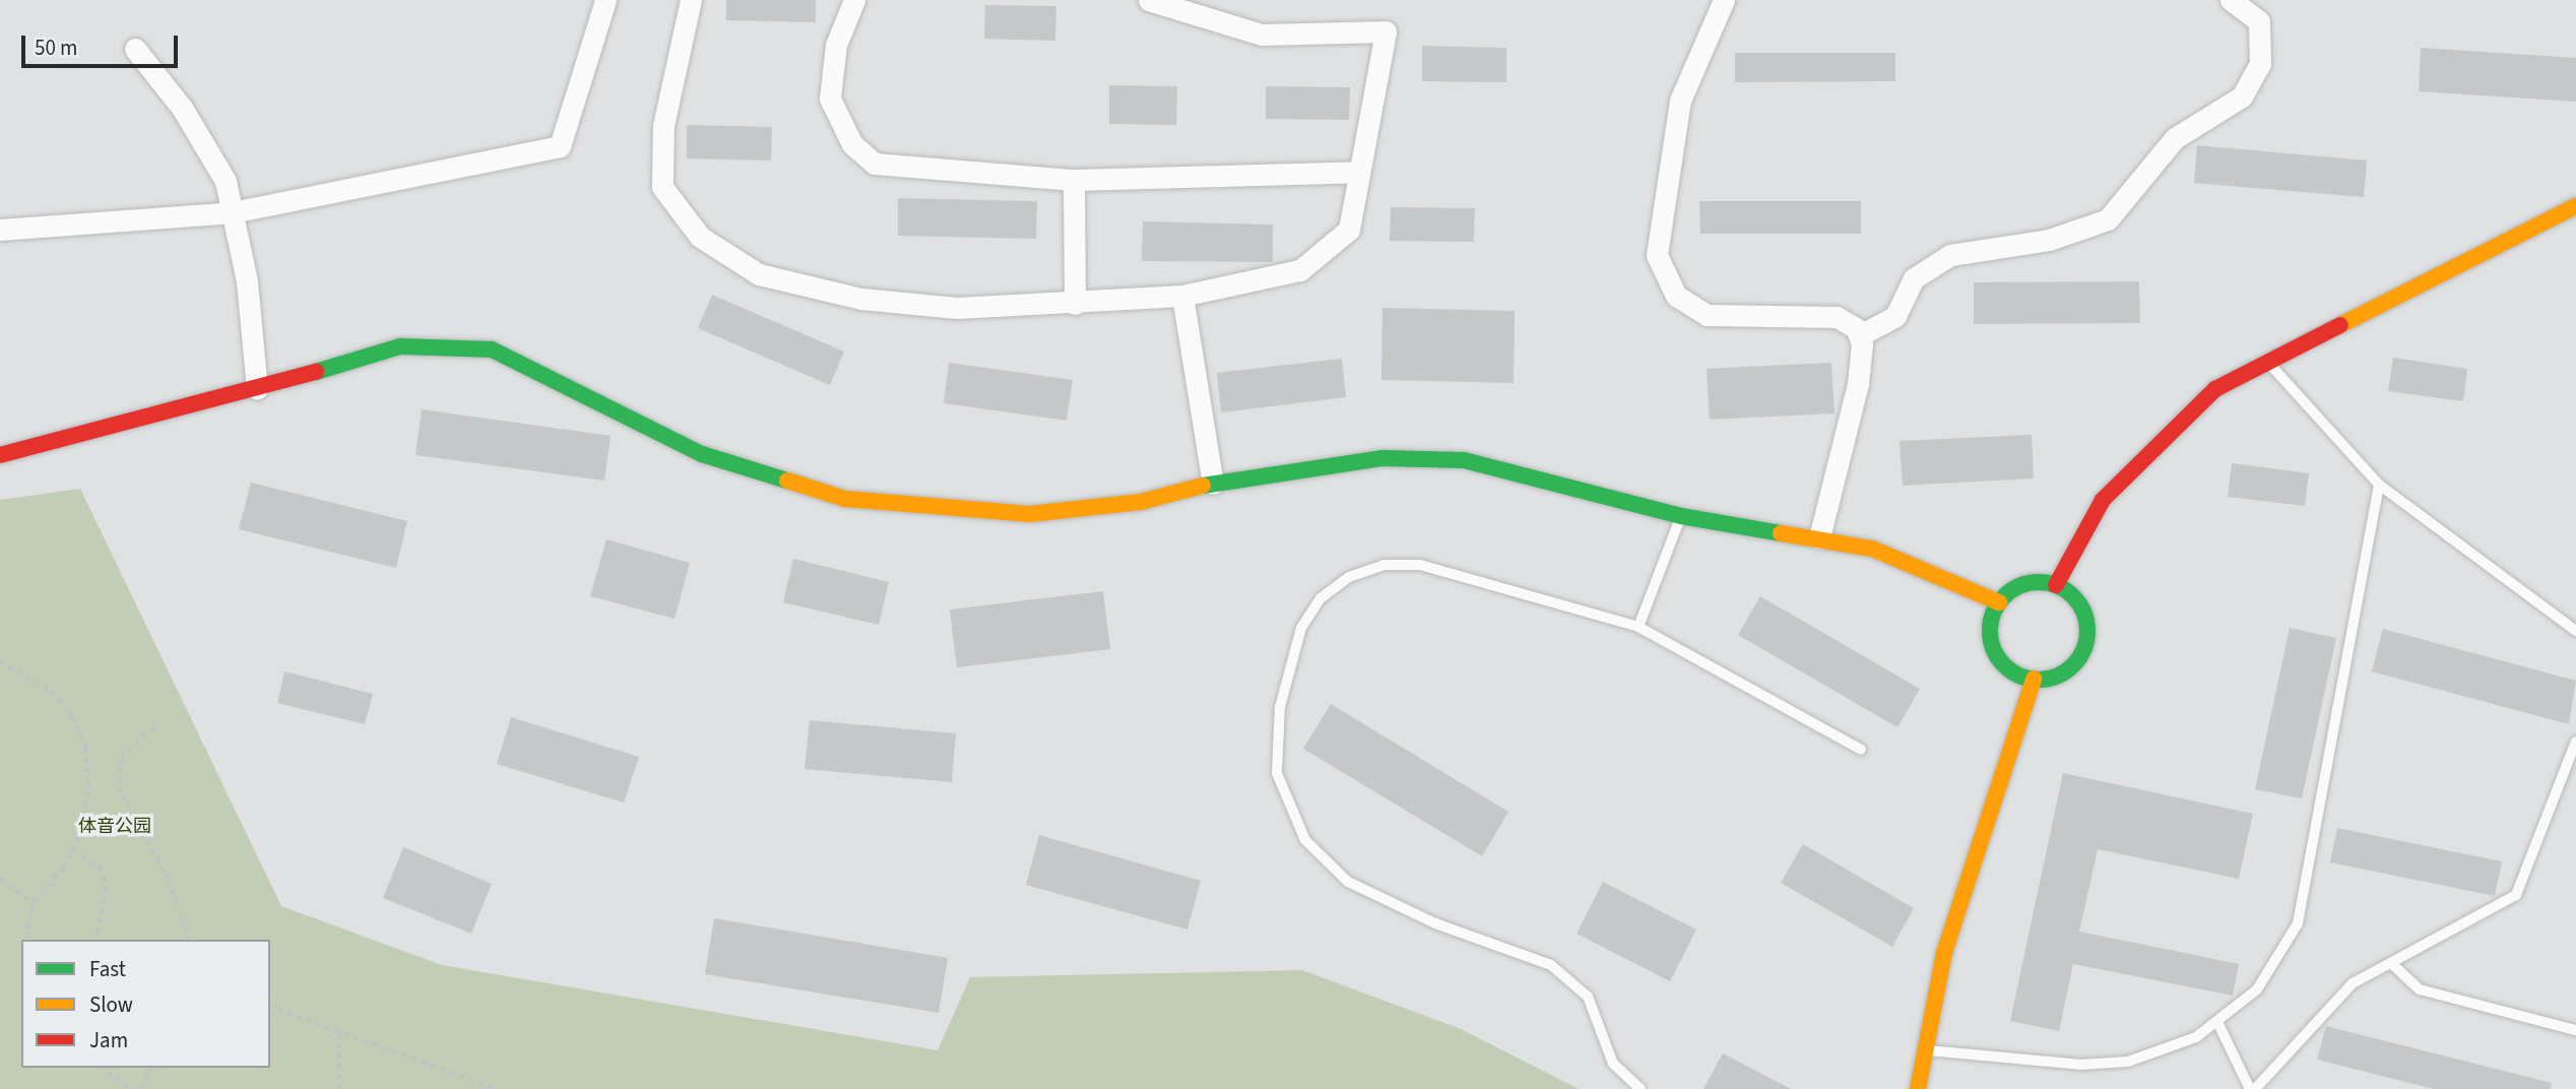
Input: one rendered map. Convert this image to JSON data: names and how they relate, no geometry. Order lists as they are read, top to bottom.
{
  "parks": ["体音公园"],
  "legend": ["Fast", "Slow", "Jam"],
  "scale_bar": "50 m"
}
